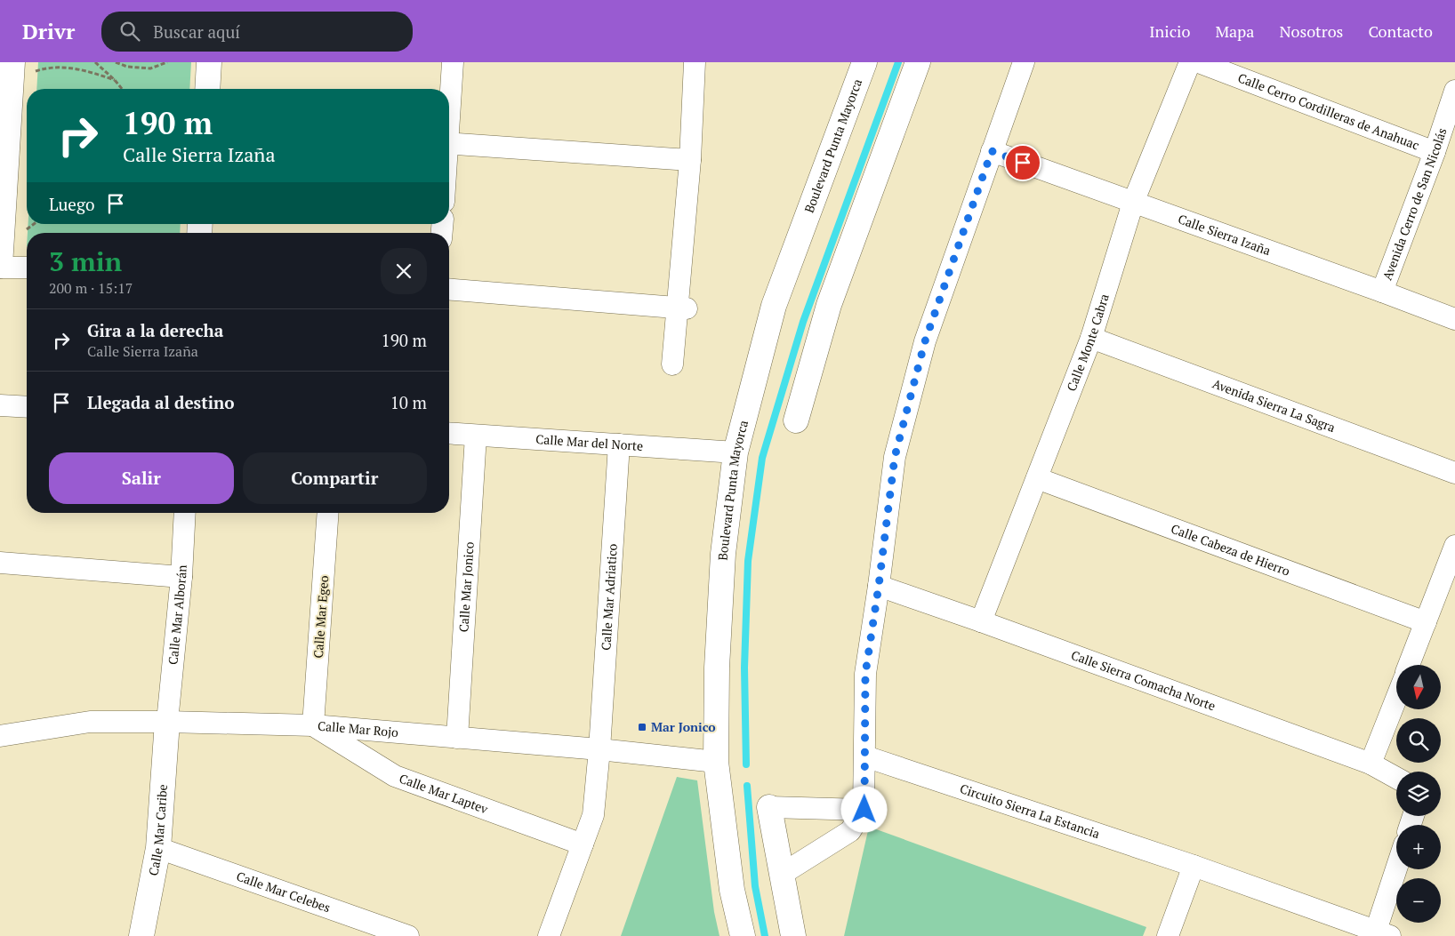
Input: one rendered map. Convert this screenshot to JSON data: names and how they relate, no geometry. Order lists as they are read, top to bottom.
{
  "streets": {
    "street": [
      "Calle Cerro Cordilleras de Anahuac",
      "Boulevard Punta Mayorca",
      "Avenida Cerro de San Nicolás",
      "Calle Sierra Izaña",
      "Calle Monte Cabra",
      "Avenida Sierra La Sagra",
      "Calle Mar del Norte",
      "Calle Cabeza de Hierro",
      "Calle Mar Jonico",
      "Calle Mar Adriatico",
      "Calle Mar Alborán",
      "Calle Mar Egeo",
      "Calle Sierra Comacha Norte",
      "Calle Mar Rojo",
      "Calle Mar Laptev",
      "Circuito Sierra La Estancia",
      "Calle Mar Caribe",
      "Calle Mar Celebes"
    ]
  },
  "crossings": [
    ["Calle Cerro Cordilleras de Anahuac", "Avenida Cerro de San Nicolás"],
    ["Boulevard Punta Mayorca", "Calle Mar del Norte"],
    ["Boulevard Punta Mayorca", "Calle Mar Rojo"],
    ["Avenida Cerro de San Nicolás", "Calle Sierra Izaña"],
    ["Calle Sierra Izaña", "Calle Monte Cabra"],
    ["Calle Monte Cabra", "Avenida Sierra La Sagra"],
    ["Calle Monte Cabra", "Calle Cabeza de Hierro"],
    ["Calle Monte Cabra", "Calle Sierra Comacha Norte"],
    ["Calle Mar del Norte", "Calle Mar Jonico"],
    ["Calle Mar del Norte", "Calle Mar Adriatico"],
    ["Calle Mar Jonico", "Calle Mar Rojo"],
    ["Calle Mar Adriatico", "Calle Mar Rojo"],
    ["Calle Mar Adriatico", "Calle Mar Laptev"],
    ["Calle Mar Alborán", "Calle Mar Rojo"],
    ["Calle Mar Alborán", "Calle Mar Caribe"],
    ["Calle Mar Egeo", "Calle Mar Rojo"],
    ["Calle Mar Egeo", "Calle Mar Laptev"],
    ["Calle Mar Rojo", "Calle Mar Laptev"],
    ["Calle Mar Rojo", "Calle Mar Caribe"],
    ["Calle Mar Caribe", "Calle Mar Celebes"]
  ],
  "places": {
    "transit": ["Mar Jonico"]
  },
  "north": "bottom",
  "page": {
    "header": "Drivr",
    "search": "Buscar aquí",
    "nav": [
      "Inicio",
      "Mapa",
      "Nosotros",
      "Contacto"
    ],
    "turn": ["190 m", "Calle Sierra Izaña"],
    "then": "Luego",
    "heading": ["3 min", "200 m · 15:17"],
    "list": [
      {
        "name": "Gira a la derecha",
        "note": "Calle Sierra Izaña",
        "value": "190 m"
      },
      {
        "name": "Llegada al destino",
        "value": "10 m"
      }
    ],
    "buttons": ["Salir", "Compartir"],
    "map_buttons": ["+", "−"]
  }
}
